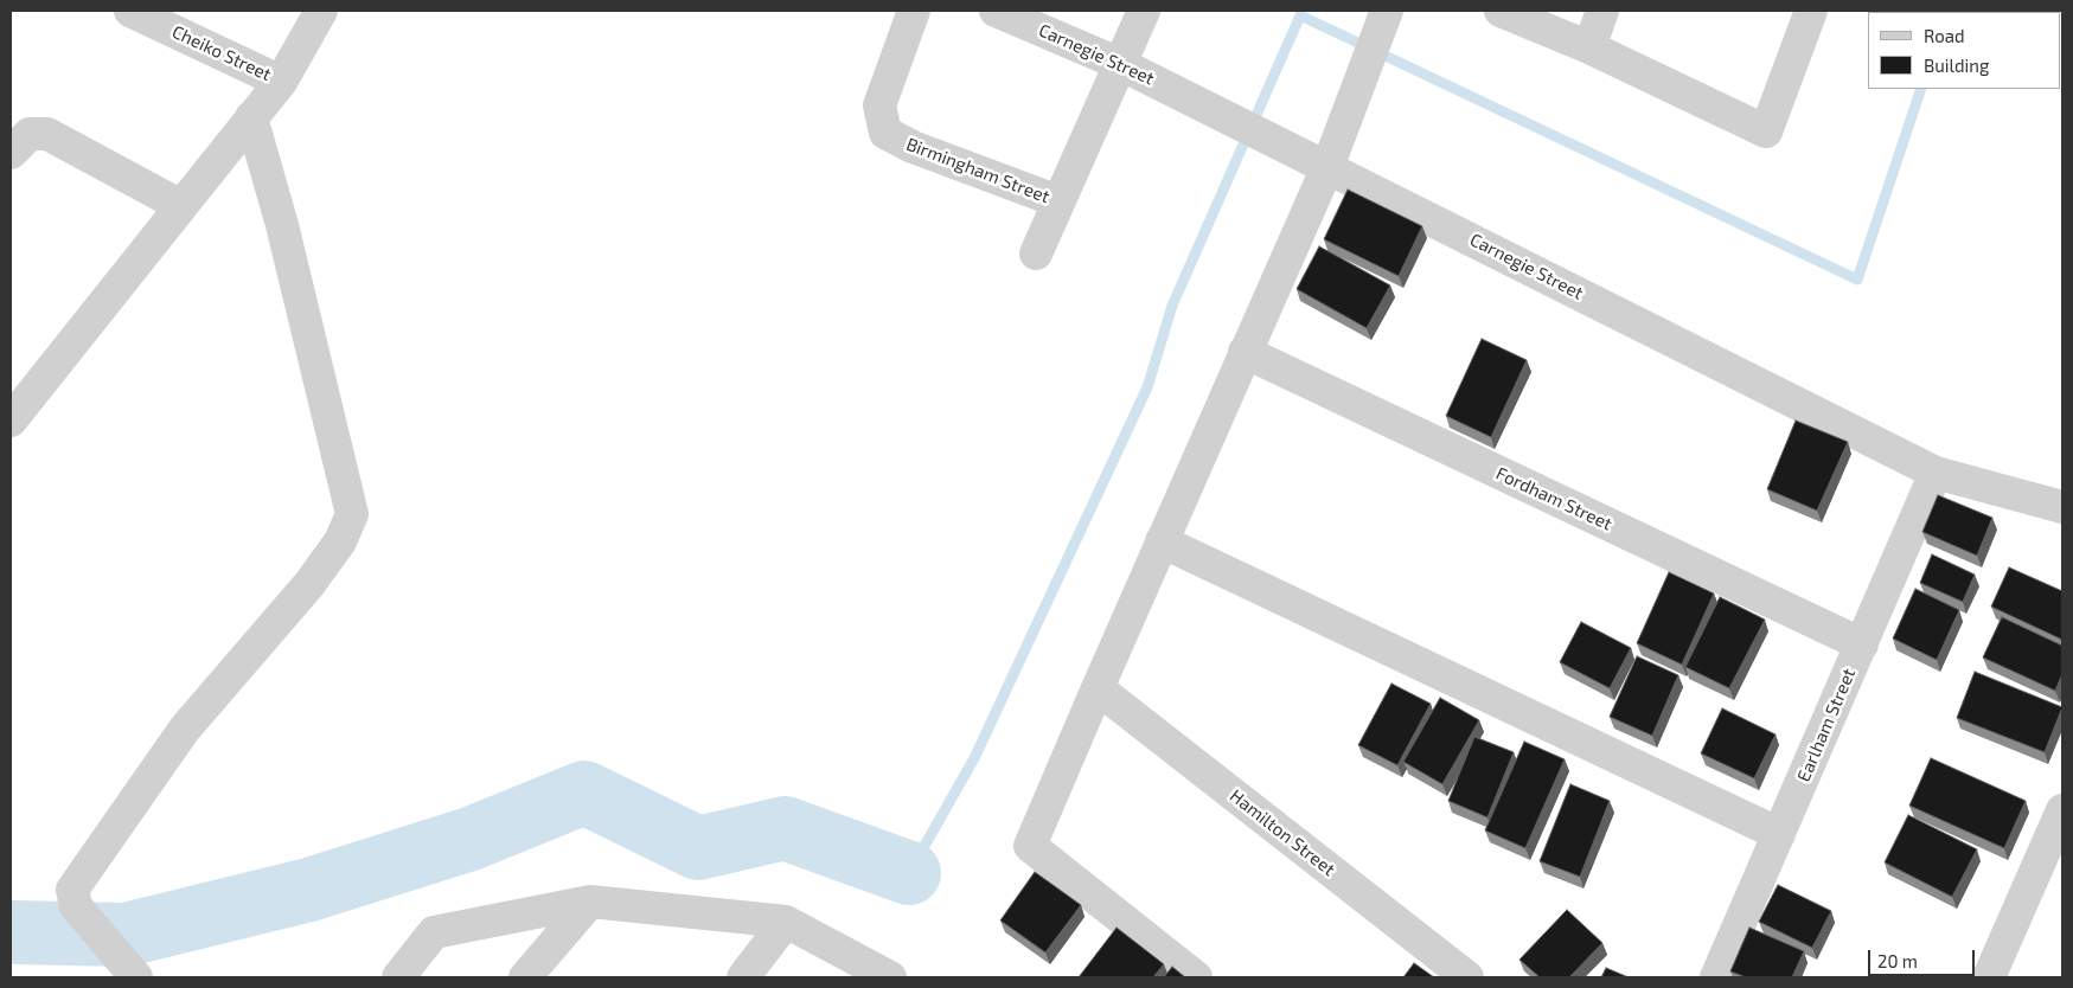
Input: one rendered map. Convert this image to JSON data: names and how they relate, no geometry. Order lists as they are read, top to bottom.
{
  "streets": {
    "street": [
      "Cheiko Street",
      "Carnegie Street",
      "Birmingham Street",
      "Fordham Street",
      "Earlham Street",
      "Hamilton Street"
    ]
  },
  "crossings": [
    ["Carnegie Street", "Earlham Street"],
    ["Fordham Street", "Earlham Street"]
  ],
  "legend": ["Road", "Building"],
  "scale_bar": "20 m"
}
